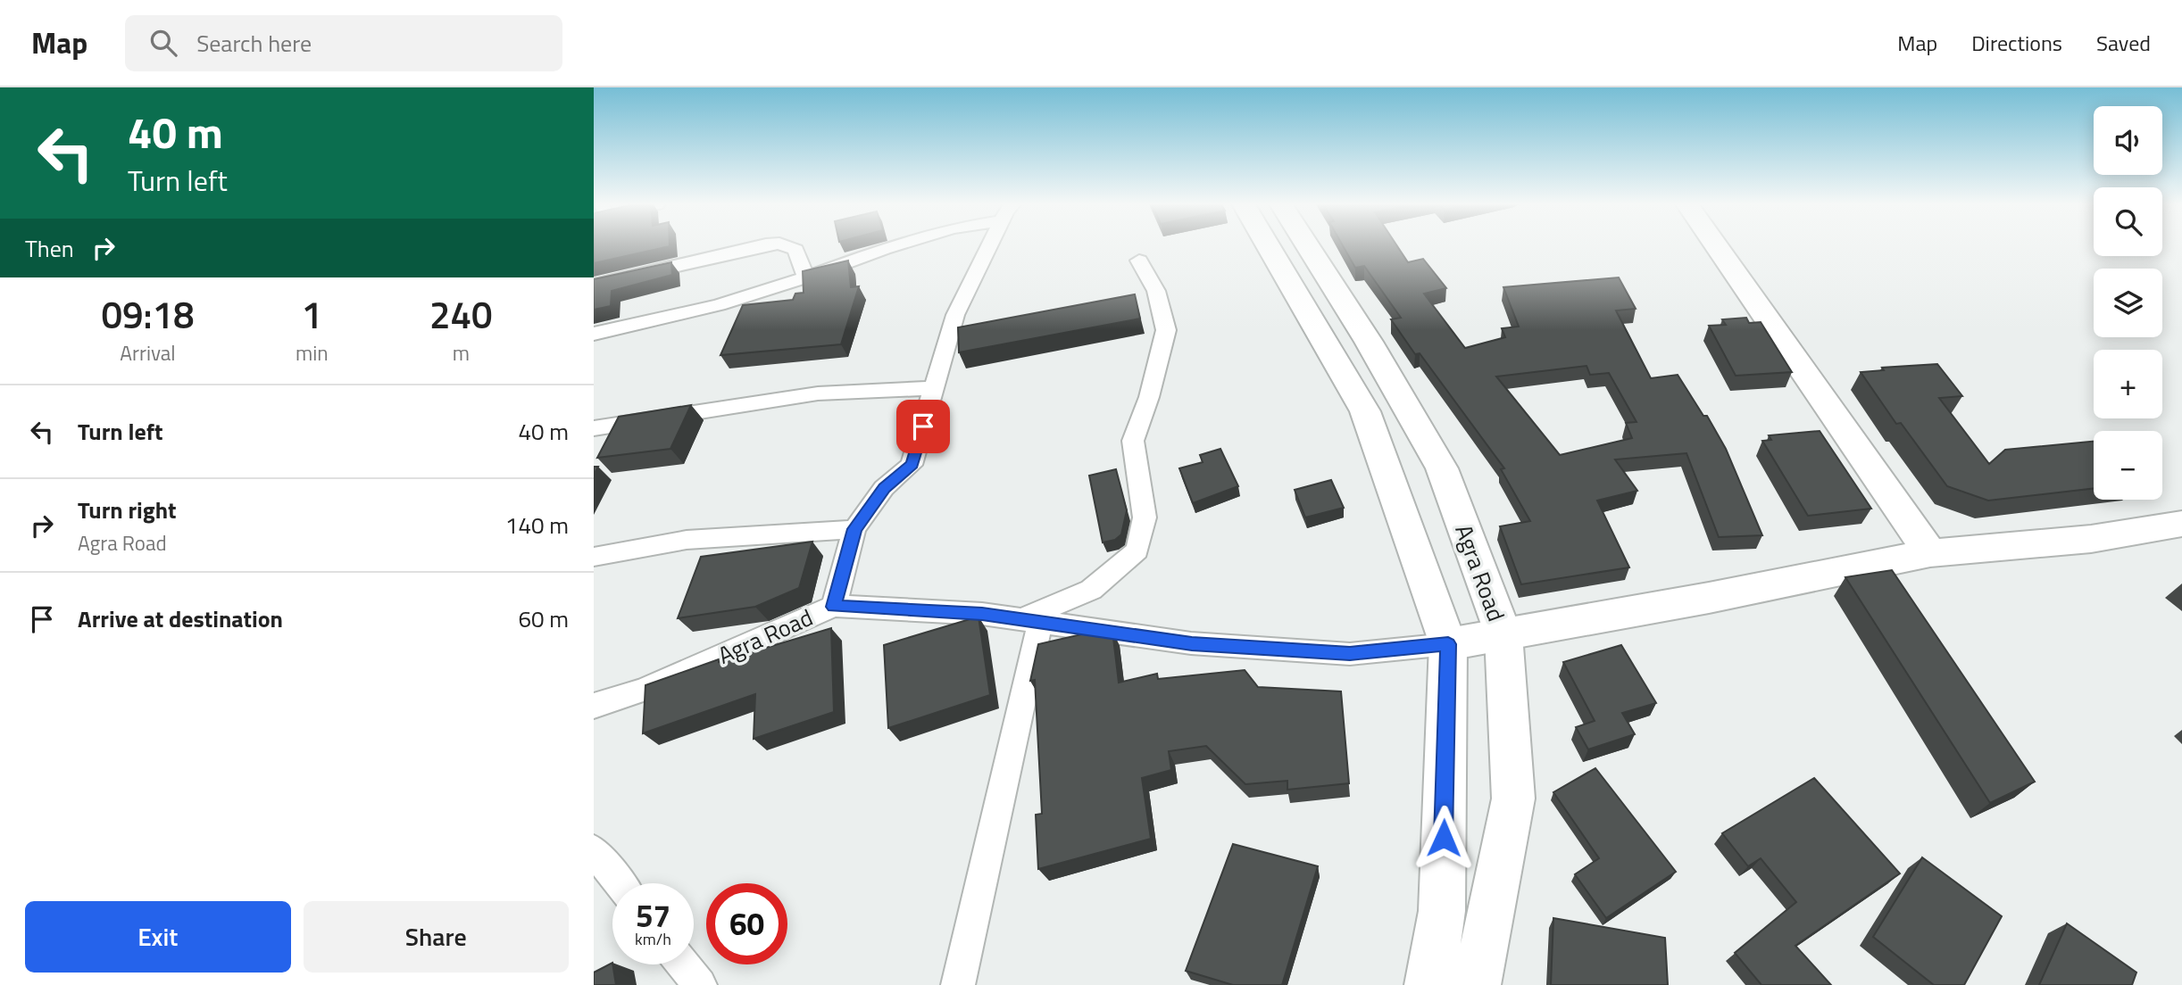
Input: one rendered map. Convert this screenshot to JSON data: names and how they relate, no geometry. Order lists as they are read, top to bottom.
{
  "streets": {
    "main road": ["Agra Road"]
  },
  "page": {
    "header": "Map",
    "search": "Search here",
    "nav": ["Map", "Directions", "Saved"],
    "turn": ["40 m", "Turn left"],
    "map_buttons": ["+", "−"],
    "then": "Then",
    "eta": [
      "09:18",
      "Arrival",
      "1",
      "min",
      "240",
      "m"
    ],
    "list": [
      {
        "name": "Turn left",
        "value": "40 m"
      },
      {
        "name": "Turn right",
        "note": "Agra Road",
        "value": "140 m"
      },
      {
        "name": "Arrive at destination",
        "value": "60 m"
      }
    ],
    "speed": "57 km/h",
    "limit": "60",
    "buttons": ["Exit", "Share"]
  }
}
